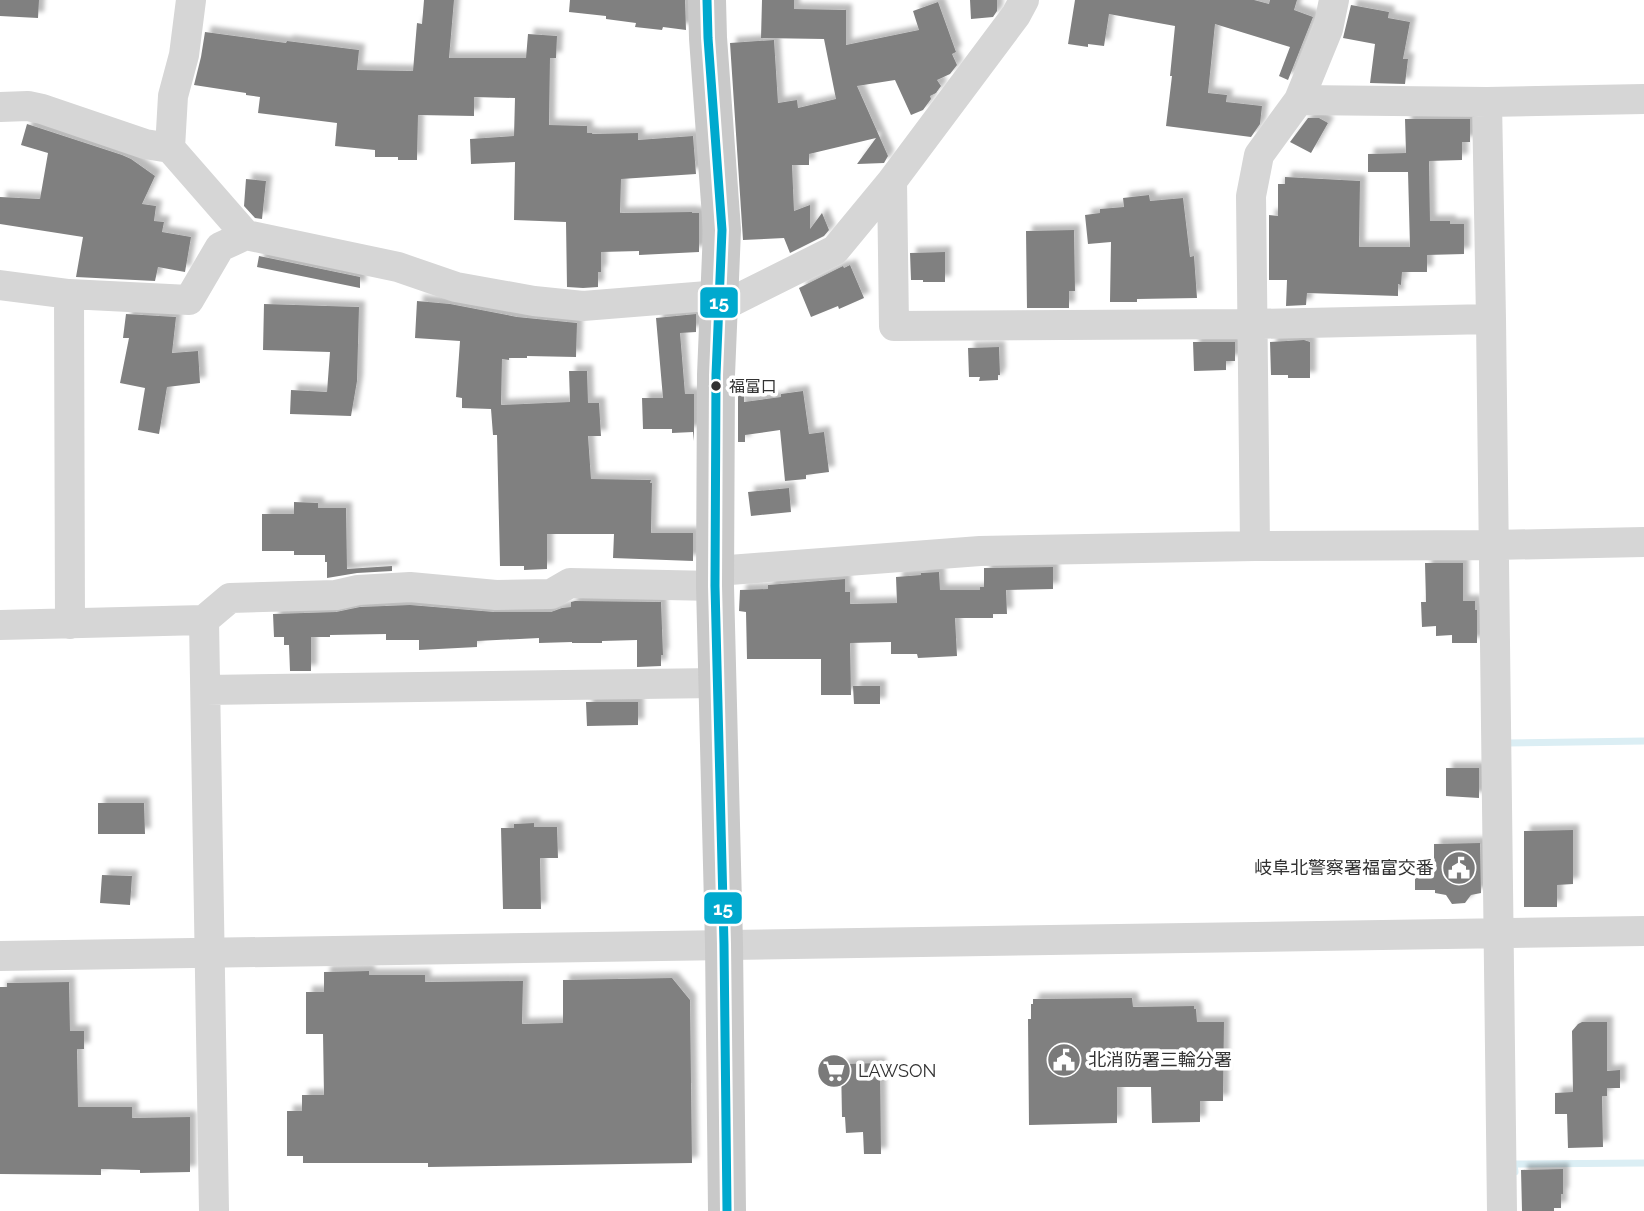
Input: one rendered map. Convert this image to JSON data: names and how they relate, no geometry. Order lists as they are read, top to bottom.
{
  "places": {
    "other": ["福富口"],
    "public building": ["岐阜北警察署福富交番", "北消防署三輪分署"],
    "supermarket": ["LAWSON"]
  },
  "lines": ["transit line 15"]
}
